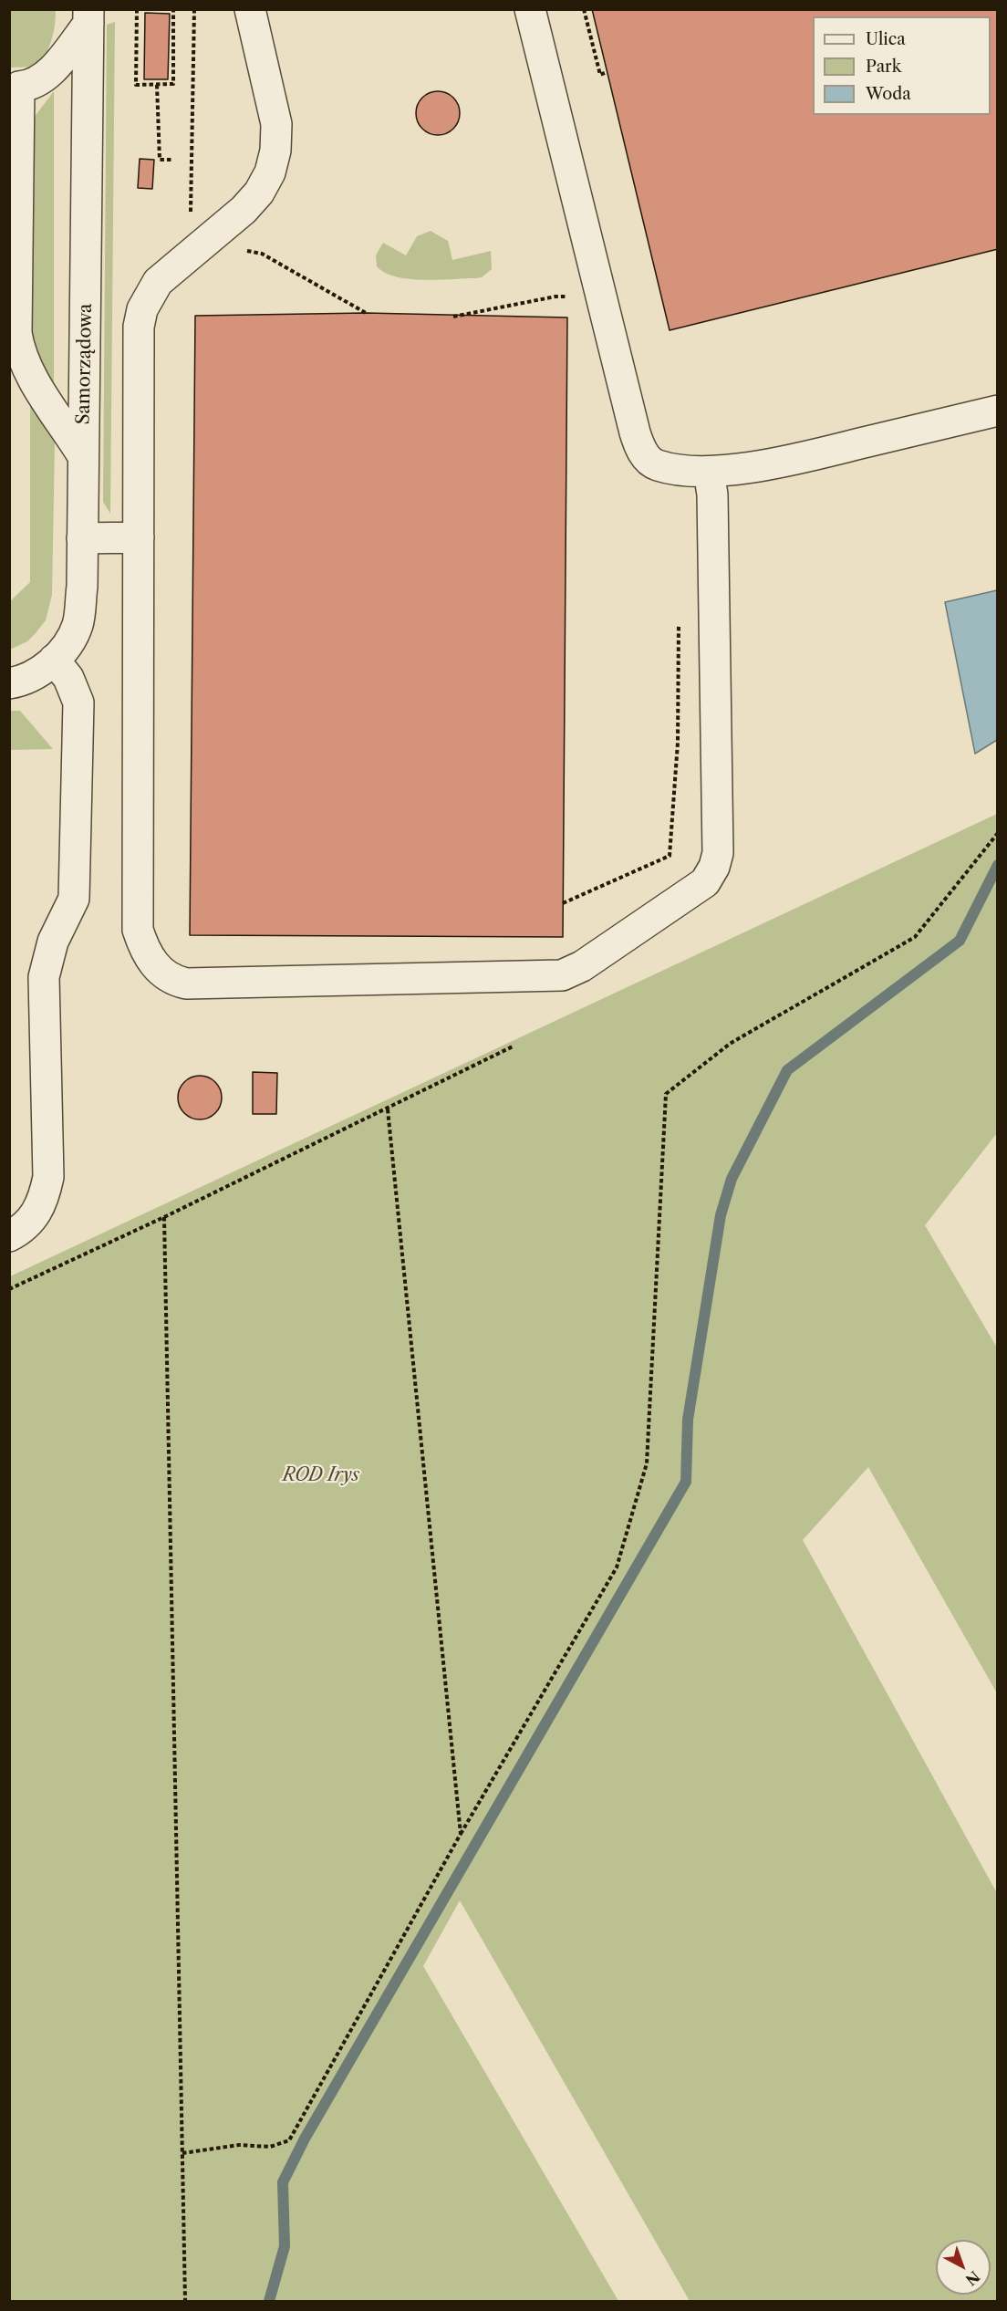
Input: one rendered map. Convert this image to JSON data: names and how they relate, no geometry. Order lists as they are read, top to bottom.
{
  "streets": {
    "street": ["Samorządowa"]
  },
  "parks": ["ROD Irys"],
  "legend": ["Ulica", "Park", "Woda"],
  "north": "bottom right"
}
